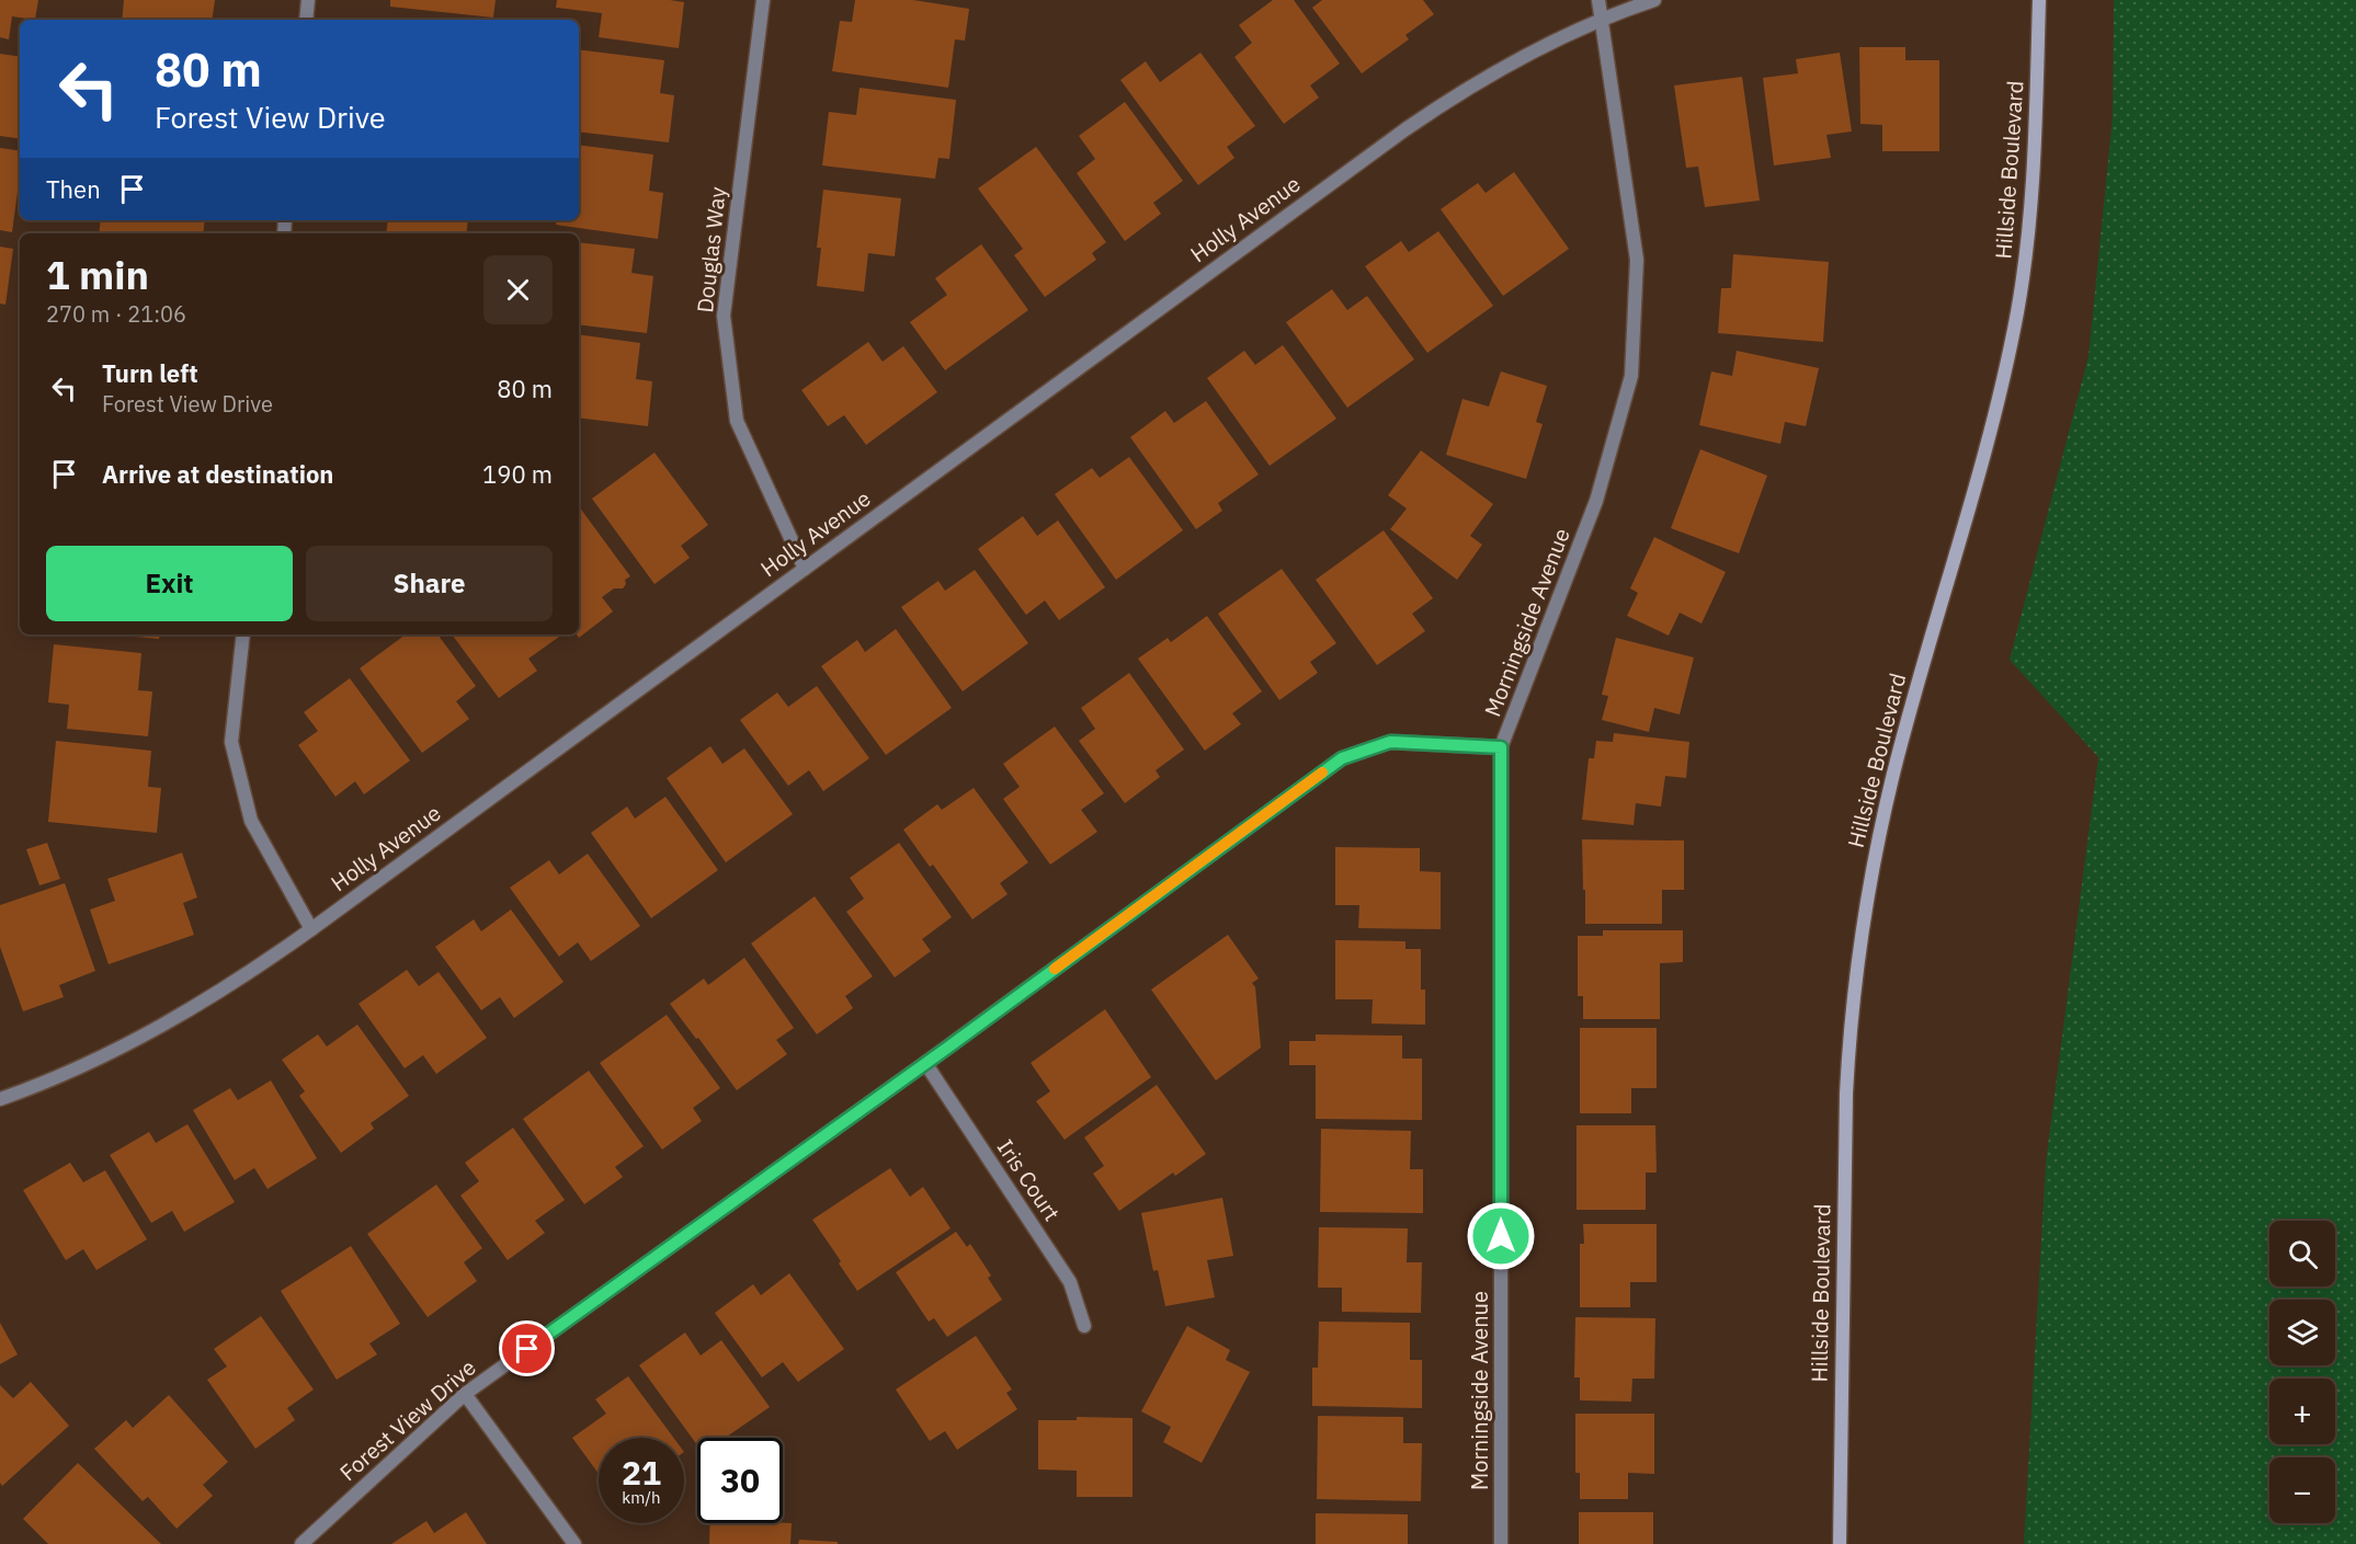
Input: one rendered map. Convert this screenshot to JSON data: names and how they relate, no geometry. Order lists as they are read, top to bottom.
{
  "streets": {
    "main road": ["Hillside Boulevard"],
    "street": [
      "Holly Avenue",
      "Douglas Way",
      "Morningside Avenue",
      "Iris Court",
      "Forest View Drive"
    ]
  },
  "crossings": [
    ["Holly Avenue", "Douglas Way"],
    ["Holly Avenue", "Morningside Avenue"],
    ["Morningside Avenue", "Forest View Drive"],
    ["Iris Court", "Forest View Drive"]
  ],
  "page": {
    "turn": ["80 m", "Forest View Drive"],
    "then": "Then",
    "heading": ["1 min", "270 m · 21:06"],
    "list": [
      {
        "name": "Turn left",
        "note": "Forest View Drive",
        "value": "80 m"
      },
      {
        "name": "Arrive at destination",
        "value": "190 m"
      }
    ],
    "buttons": ["Exit", "Share"],
    "map_buttons": ["+", "−"],
    "speed": "21 km/h",
    "limit": "30"
  }
}
